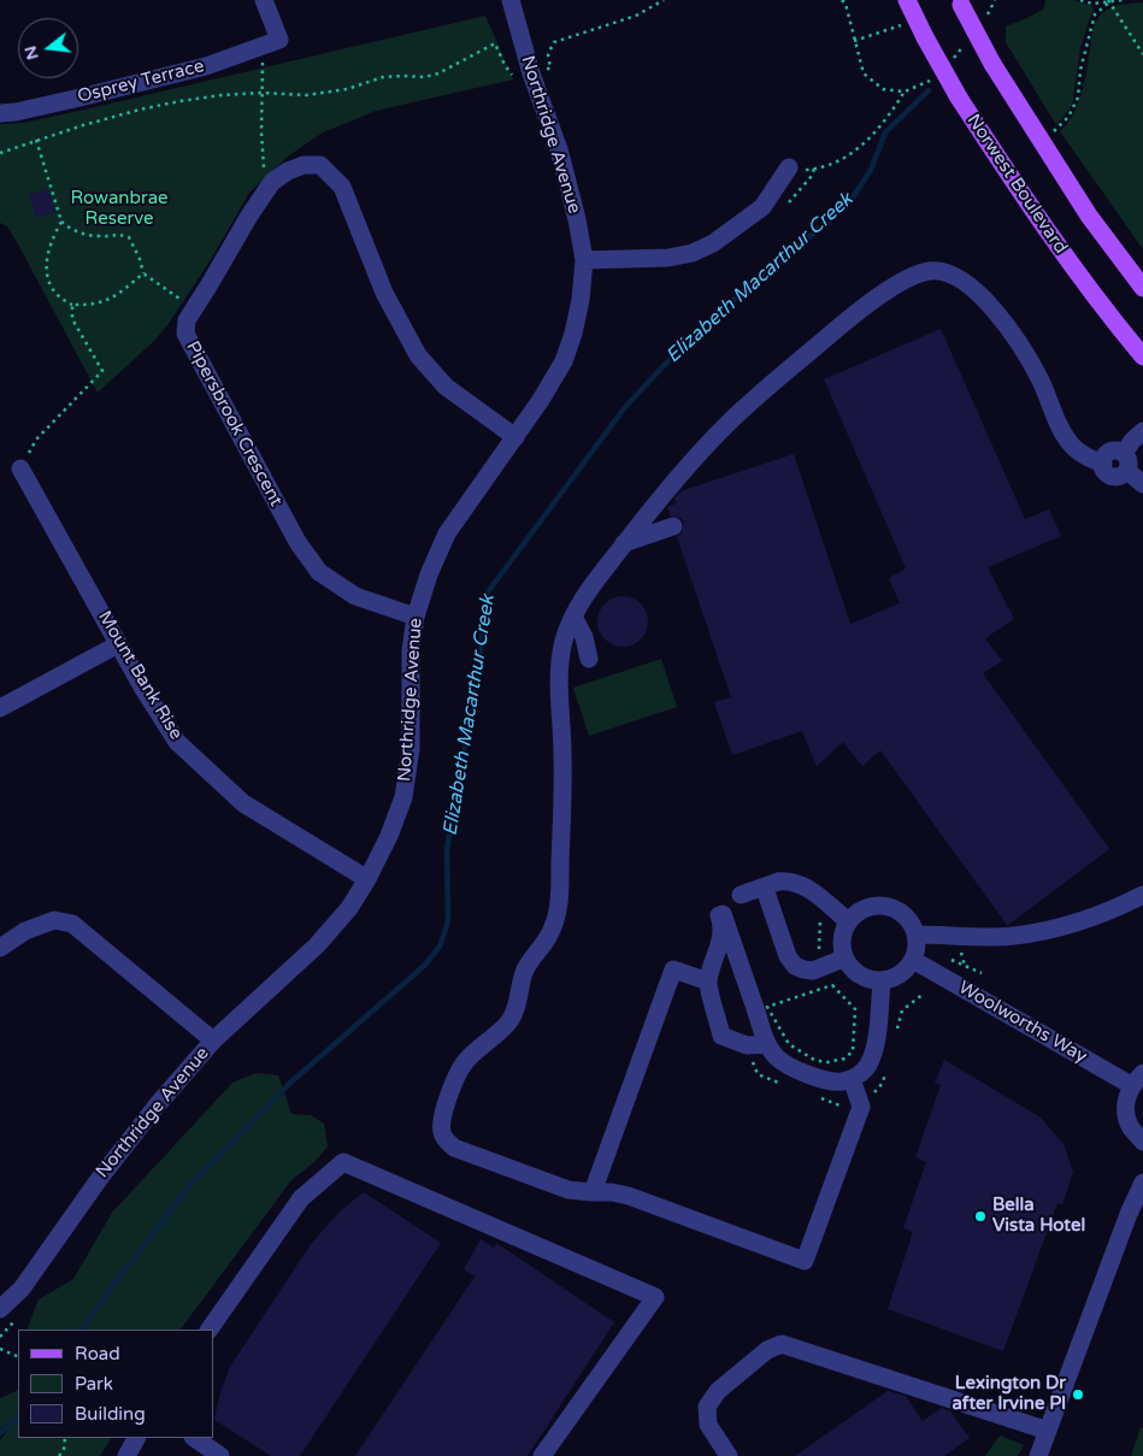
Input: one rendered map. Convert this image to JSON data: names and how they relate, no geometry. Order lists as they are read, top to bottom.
{
  "streets": {
    "main road": ["Norwest Boulevard"],
    "street": [
      "Osprey Terrace",
      "Northridge Avenue",
      "Pipersbrook Crescent",
      "Mount Bank Rise",
      "Woolworths Way"
    ]
  },
  "crossings": [
    ["Northridge Avenue", "Pipersbrook Crescent"],
    ["Northridge Avenue", "Mount Bank Rise"]
  ],
  "water": ["Elizabeth Macarthur Creek"],
  "parks": ["Rowanbrae Reserve"],
  "places": ["Bella Vista Hotel", "Lexington Dr after Irvine Pl"],
  "legend": ["Road", "Park", "Building"],
  "north": "left"
}
